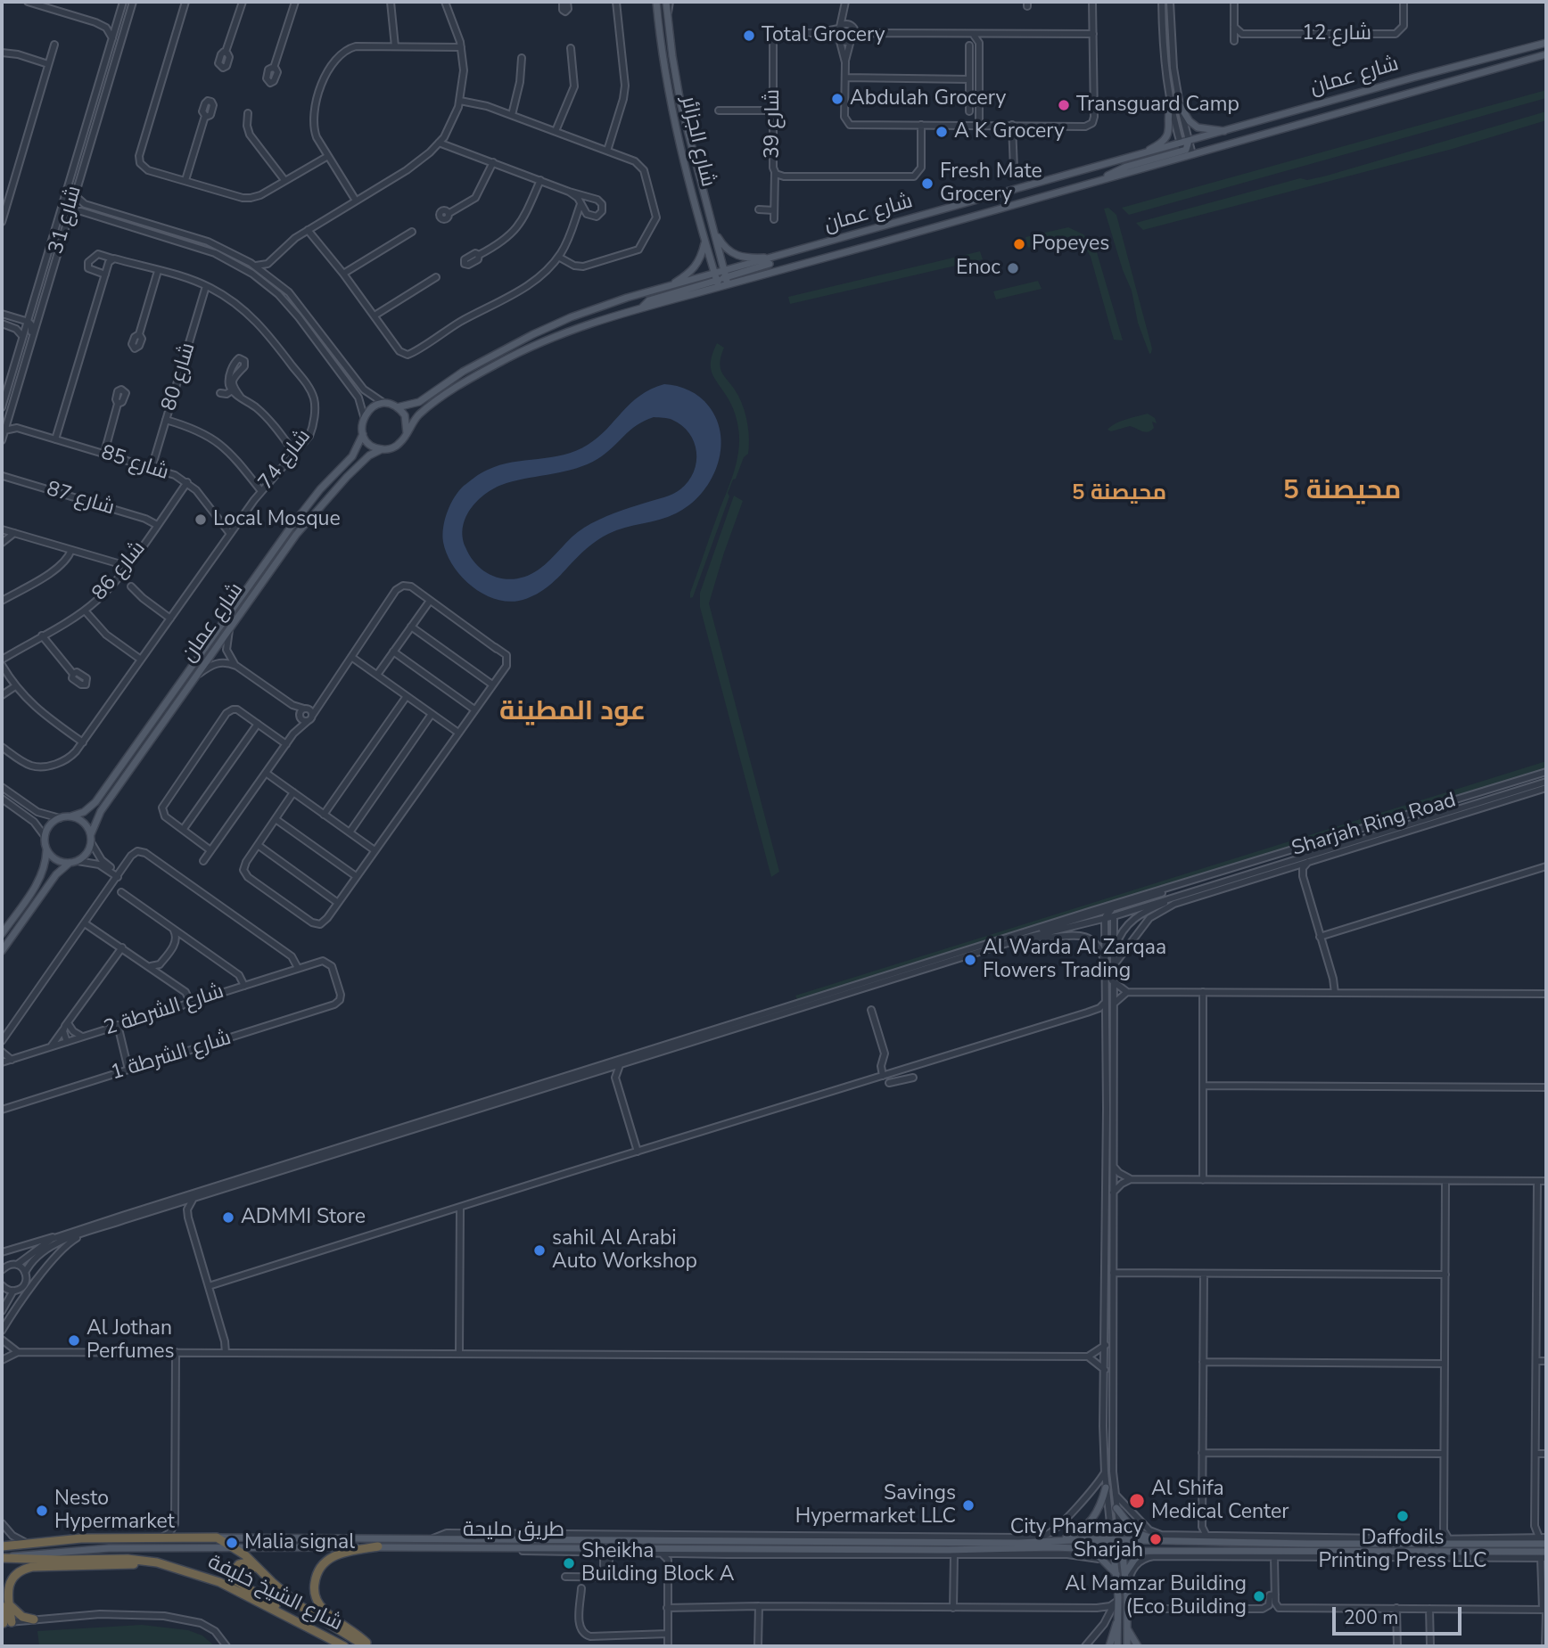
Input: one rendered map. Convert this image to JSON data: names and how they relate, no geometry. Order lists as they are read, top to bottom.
{
  "streets": {
    "highway": ["شارع الشيخ خليفة"],
    "main road": ["شارع عمان", "شارع الجزائر", "طريق مليحة"],
    "street": [
      "شارع 12",
      "شارع 39",
      "شارع 31",
      "شارع 80",
      "شارع 74",
      "شارع 85",
      "شارع 87",
      "شارع 86",
      "Sharjah Ring Road",
      "شارع الشرطة 2",
      "شارع الشرطة 1"
    ]
  },
  "crossings": [
    ["شارع عمان", "شارع الجزائر"],
    ["شارع 31", "شارع 85"],
    ["شارع 80", "شارع 74"],
    ["شارع 80", "شارع 85"],
    ["شارع 74", "شارع 85"],
    ["شارع 85", "شارع 86"],
    ["شارع 87", "شارع 86"],
    ["شارع الشرطة 2", "شارع الشرطة 1"],
    ["طريق مليحة", "شارع الشيخ خليفة"]
  ],
  "districts": ["محيصنة 5", "محيصنة 5", "عود المطينة"],
  "places": [
    "Total Grocery",
    "Abdulah Grocery",
    "Transguard Camp",
    "A K Grocery",
    "Fresh Mate Grocery",
    "Popeyes",
    "Enoc",
    "Local Mosque",
    "Al Warda Al Zarqaa Flowers Trading",
    "ADMMI Store",
    "sahil Al Arabi Auto Workshop",
    "Al Jothan Perfumes",
    "Al Shifa Medical Center",
    "Savings Hypermarket LLC",
    "Nesto Hypermarket",
    "Daffodils Printing Press LLC",
    "City Pharmacy Sharjah",
    "Malia signal",
    "Sheikha Building Block A",
    "Al Mamzar Building (Eco Building"
  ],
  "scale_bar": "200 m"
}
